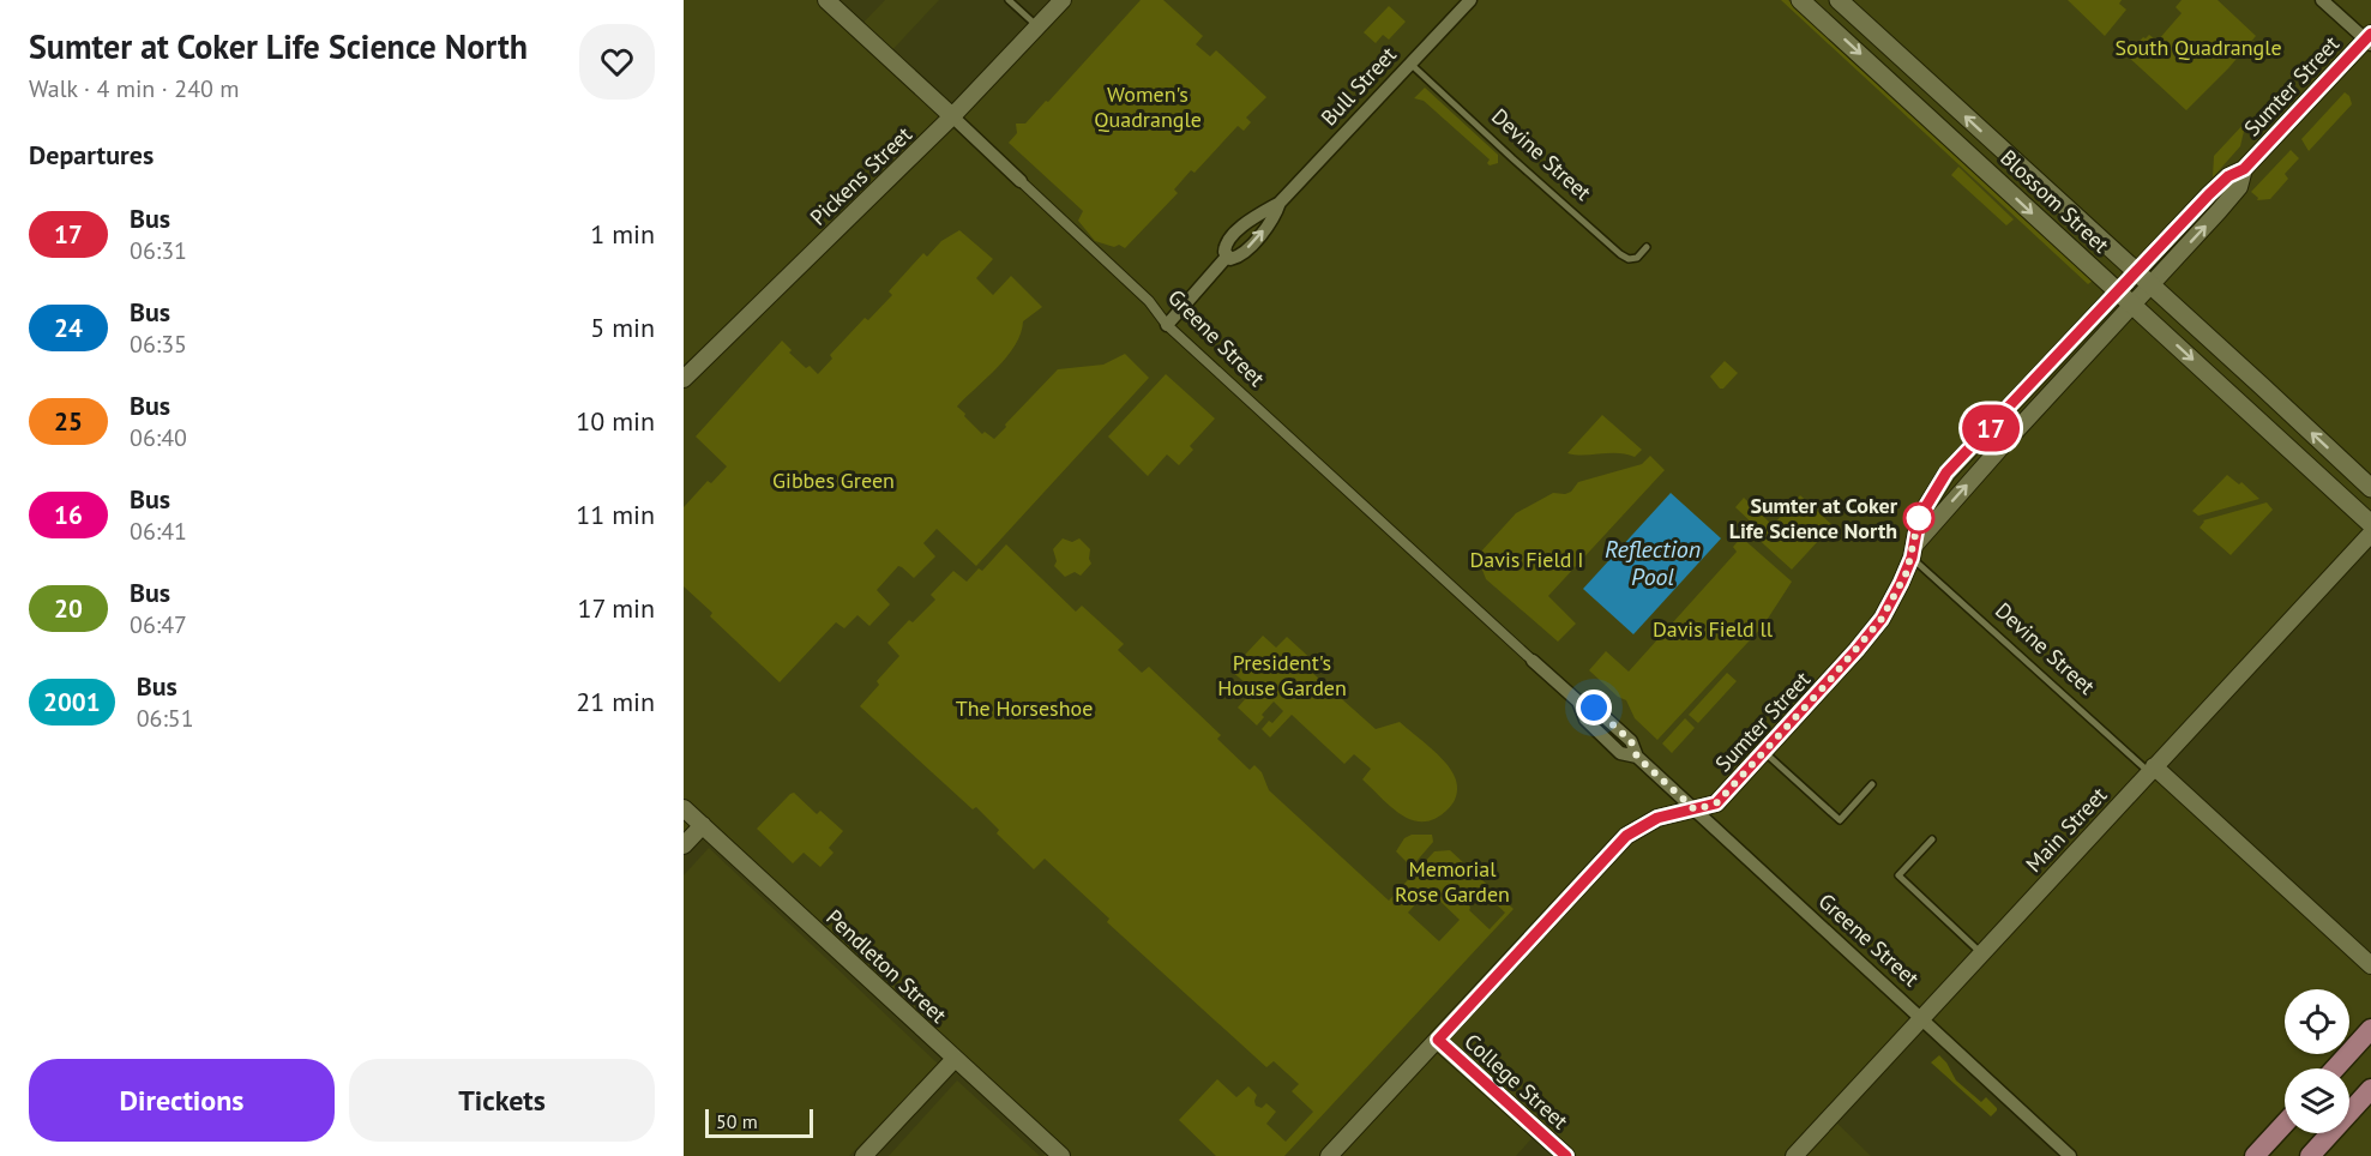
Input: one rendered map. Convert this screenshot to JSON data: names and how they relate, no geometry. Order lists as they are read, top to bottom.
{
  "streets": {
    "main road": ["Blossom Street"],
    "street": [
      "Bull Street",
      "Sumter Street",
      "Devine Street",
      "Pickens Street",
      "Greene Street",
      "Main Street",
      "Pendleton Street",
      "College Street"
    ]
  },
  "crossings": [
    ["Bull Street", "Devine Street"],
    ["Bull Street", "Greene Street"],
    ["Sumter Street", "Devine Street"],
    ["Sumter Street", "Blossom Street"],
    ["Sumter Street", "Greene Street"],
    ["Sumter Street", "College Street"],
    ["Devine Street", "Main Street"],
    ["Pickens Street", "Greene Street"],
    ["Greene Street", "Main Street"]
  ],
  "water": ["Reflection Pool"],
  "parks": [
    "South Quadrangle",
    "Women's Quadrangle",
    "Gibbes Green",
    "Davis Field I",
    "Davis Field ll",
    "President's House Garden",
    "The Horseshoe",
    "Memorial Rose Garden"
  ],
  "places": ["Sumter at Coker Life Science North"],
  "lines": ["bus line 17"],
  "scale_bar": "50 m",
  "page": {
    "heading": [
      ["Sumter at Coker Life Science North", "Walk · 4 min · 240 m"],
      "Departures"
    ],
    "on_map": "17",
    "list": [
      {
        "mark": "17",
        "name": "Bus",
        "note": "06:31",
        "value": "1 min"
      },
      {
        "mark": "24",
        "name": "Bus",
        "note": "06:35",
        "value": "5 min"
      },
      {
        "mark": "25",
        "name": "Bus",
        "note": "06:40",
        "value": "10 min"
      },
      {
        "mark": "16",
        "name": "Bus",
        "note": "06:41",
        "value": "11 min"
      },
      {
        "mark": "20",
        "name": "Bus",
        "note": "06:47",
        "value": "17 min"
      },
      {
        "mark": "2001",
        "name": "Bus",
        "note": "06:51",
        "value": "21 min"
      }
    ],
    "buttons": ["Directions", "Tickets"],
    "scale": "50 m"
  }
}
